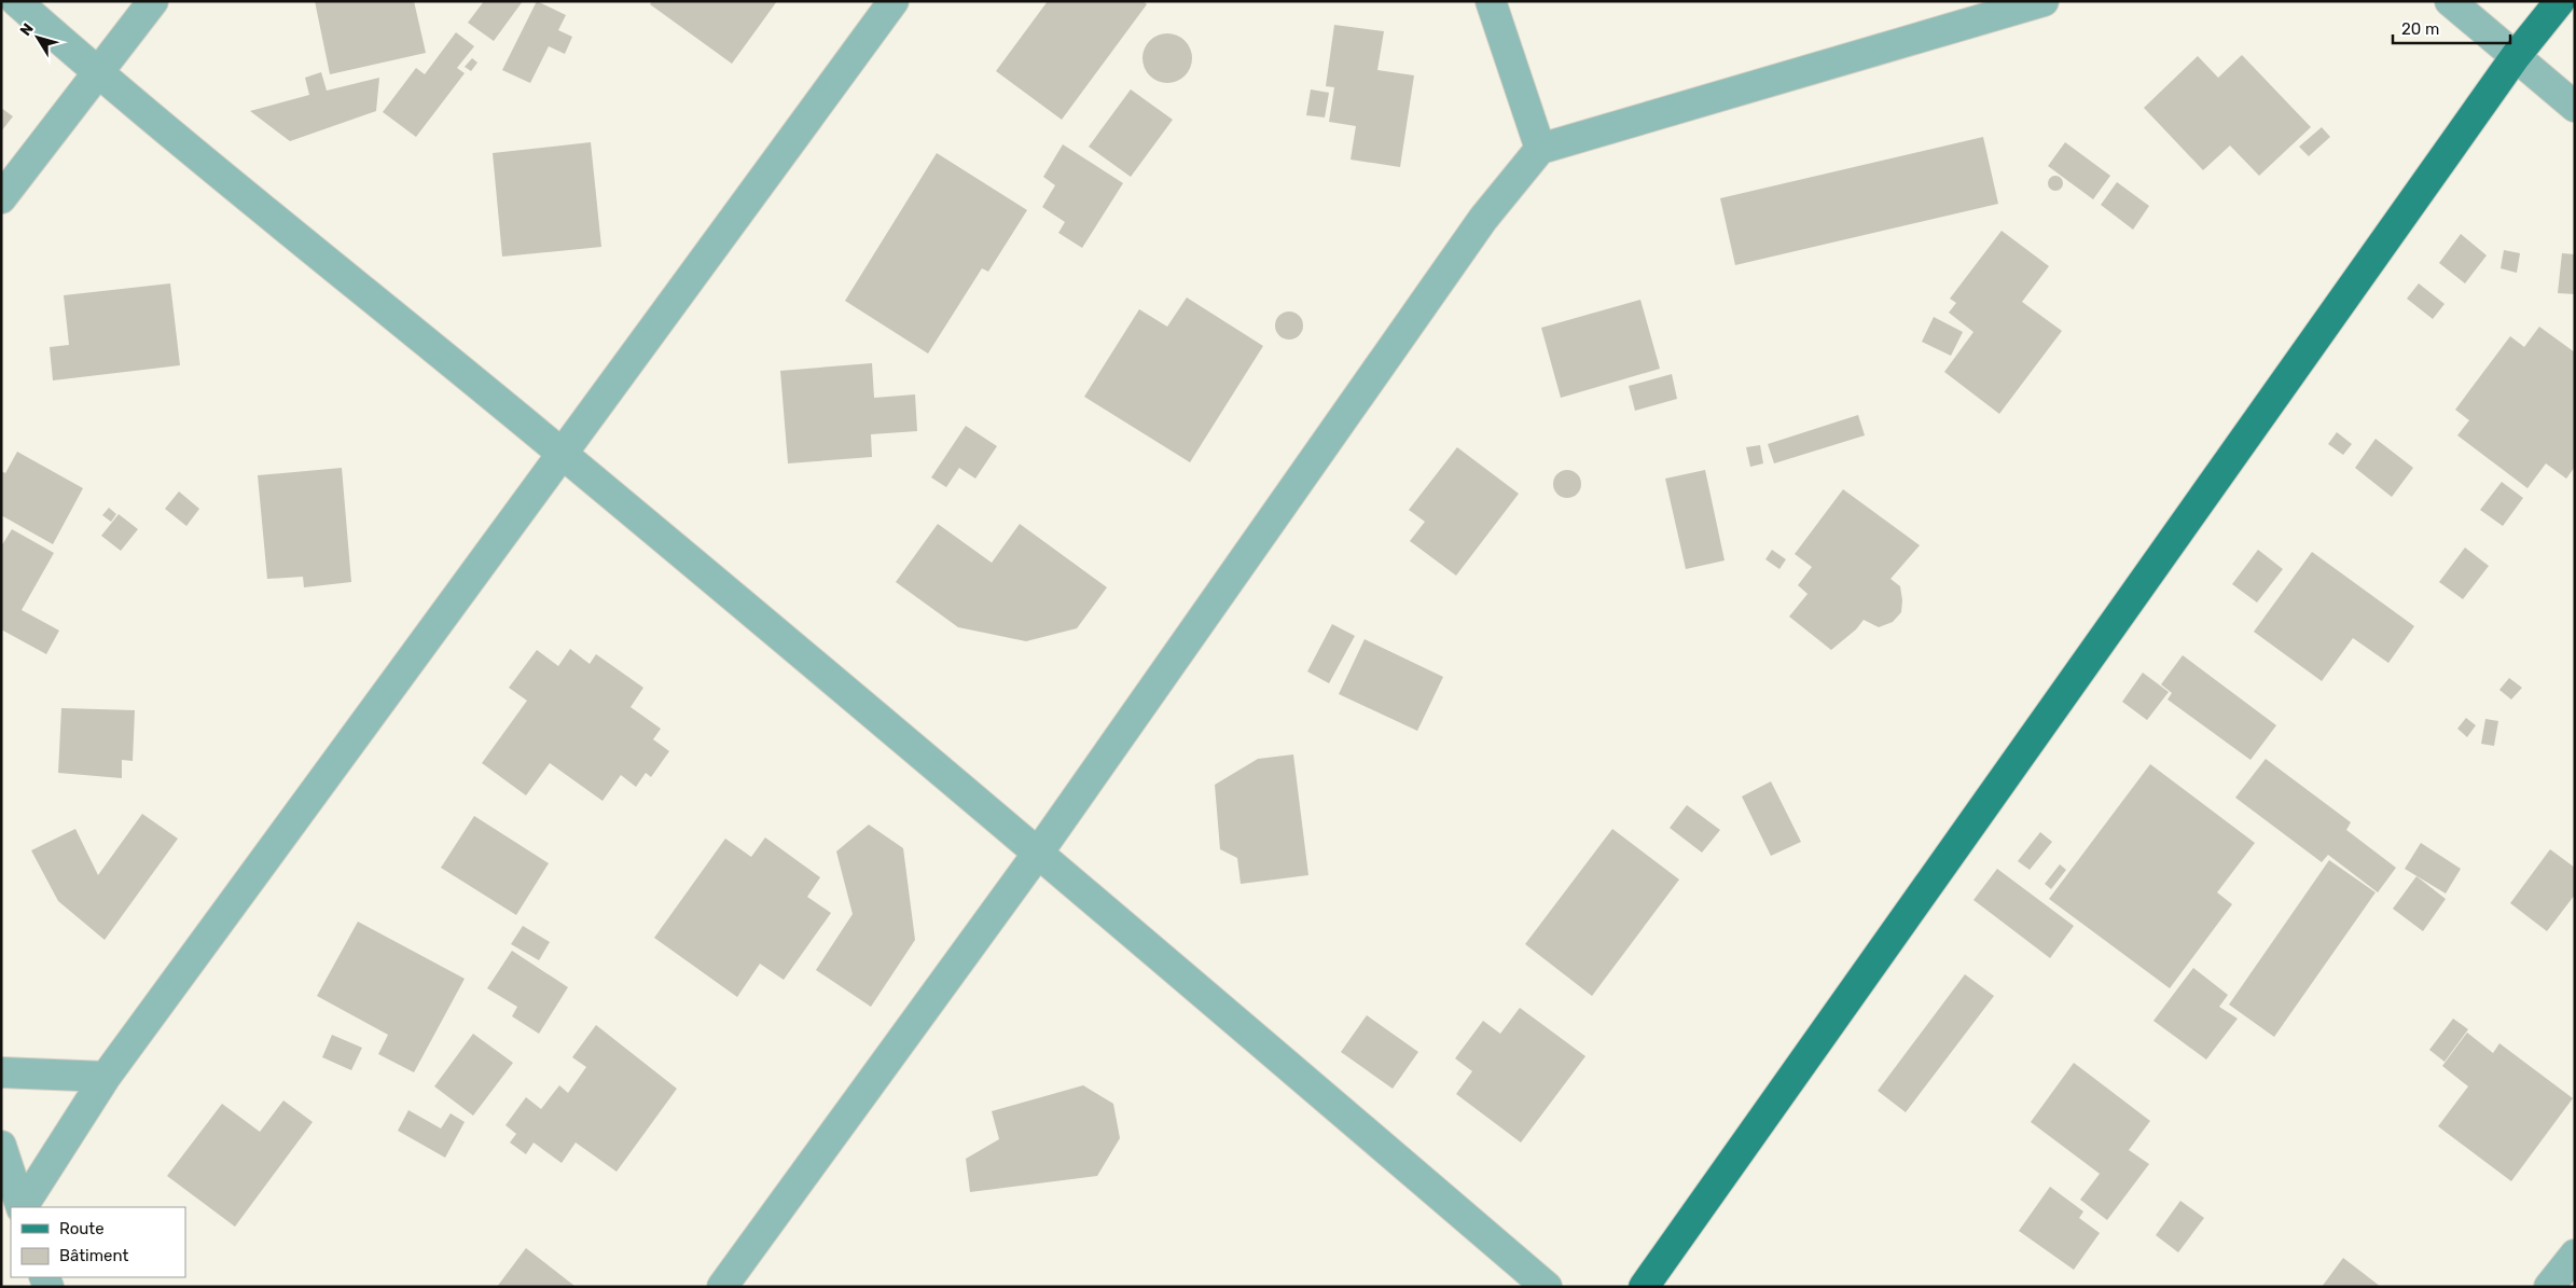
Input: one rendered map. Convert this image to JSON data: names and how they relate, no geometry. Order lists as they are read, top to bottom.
{
  "legend": ["Route", "Bâtiment"],
  "scale_bar": "20 m",
  "north": "top left"
}
